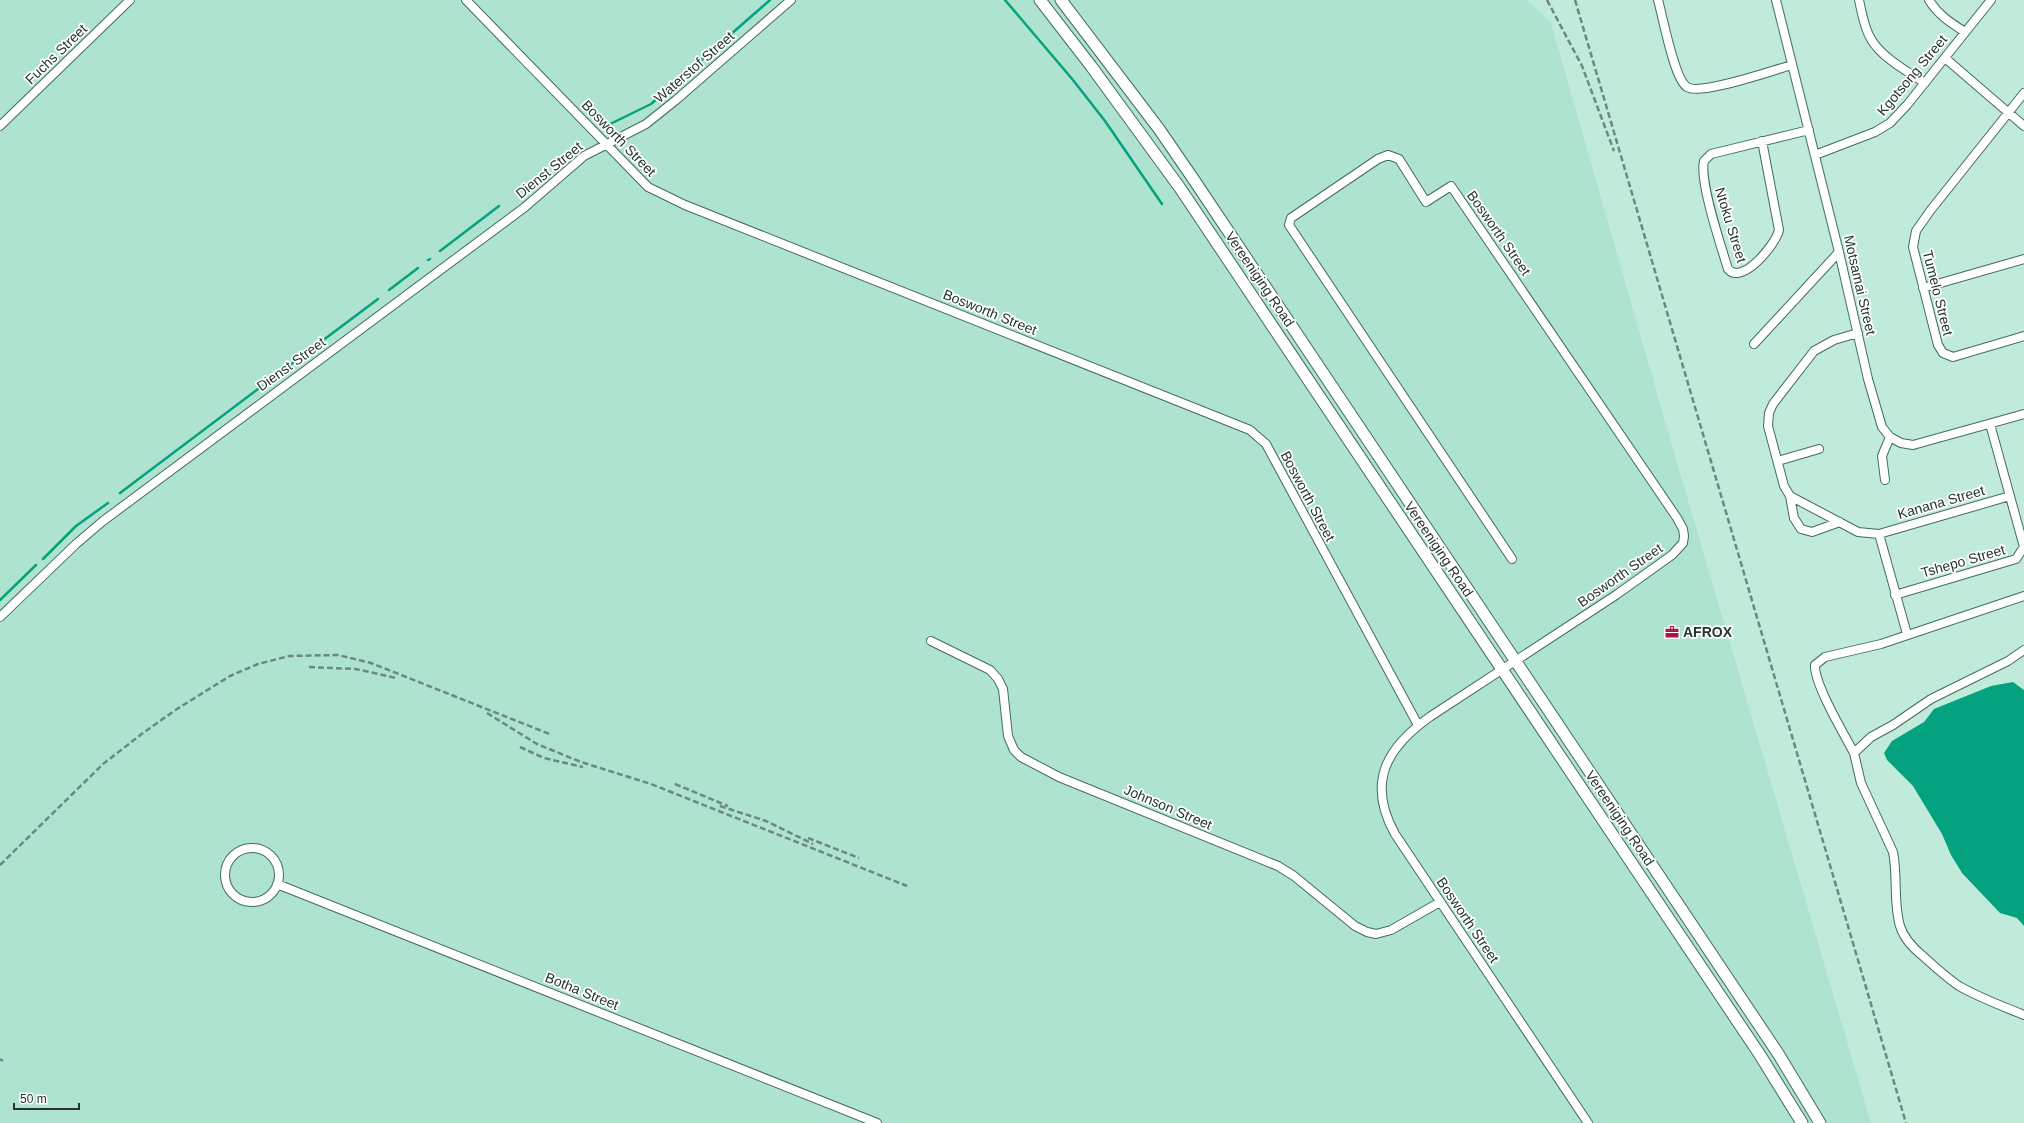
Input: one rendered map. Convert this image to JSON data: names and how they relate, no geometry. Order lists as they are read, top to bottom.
{
  "streets": {
    "main road": ["Vereeniging Road"],
    "street": [
      "Fuchs Street",
      "Waterstof Street",
      "Kgotsong Street",
      "Bosworth Street",
      "Dienst Street",
      "Ntoku Street",
      "Motsamai Street",
      "Tumelo Street",
      "Kanana Street",
      "Tshepo Street",
      "Johnson Street",
      "Botha Street"
    ]
  },
  "crossings": [
    ["Waterstof Street", "Bosworth Street"],
    ["Waterstof Street", "Dienst Street"],
    ["Kgotsong Street", "Motsamai Street"],
    ["Bosworth Street", "Dienst Street"],
    ["Bosworth Street", "Vereeniging Road"],
    ["Bosworth Street", "Johnson Street"],
    ["Ntoku Street", "Motsamai Street"],
    ["Kanana Street", "Tshepo Street"]
  ],
  "places": {
    "office": ["AFROX"]
  },
  "scale_bar": "50 m"
}
